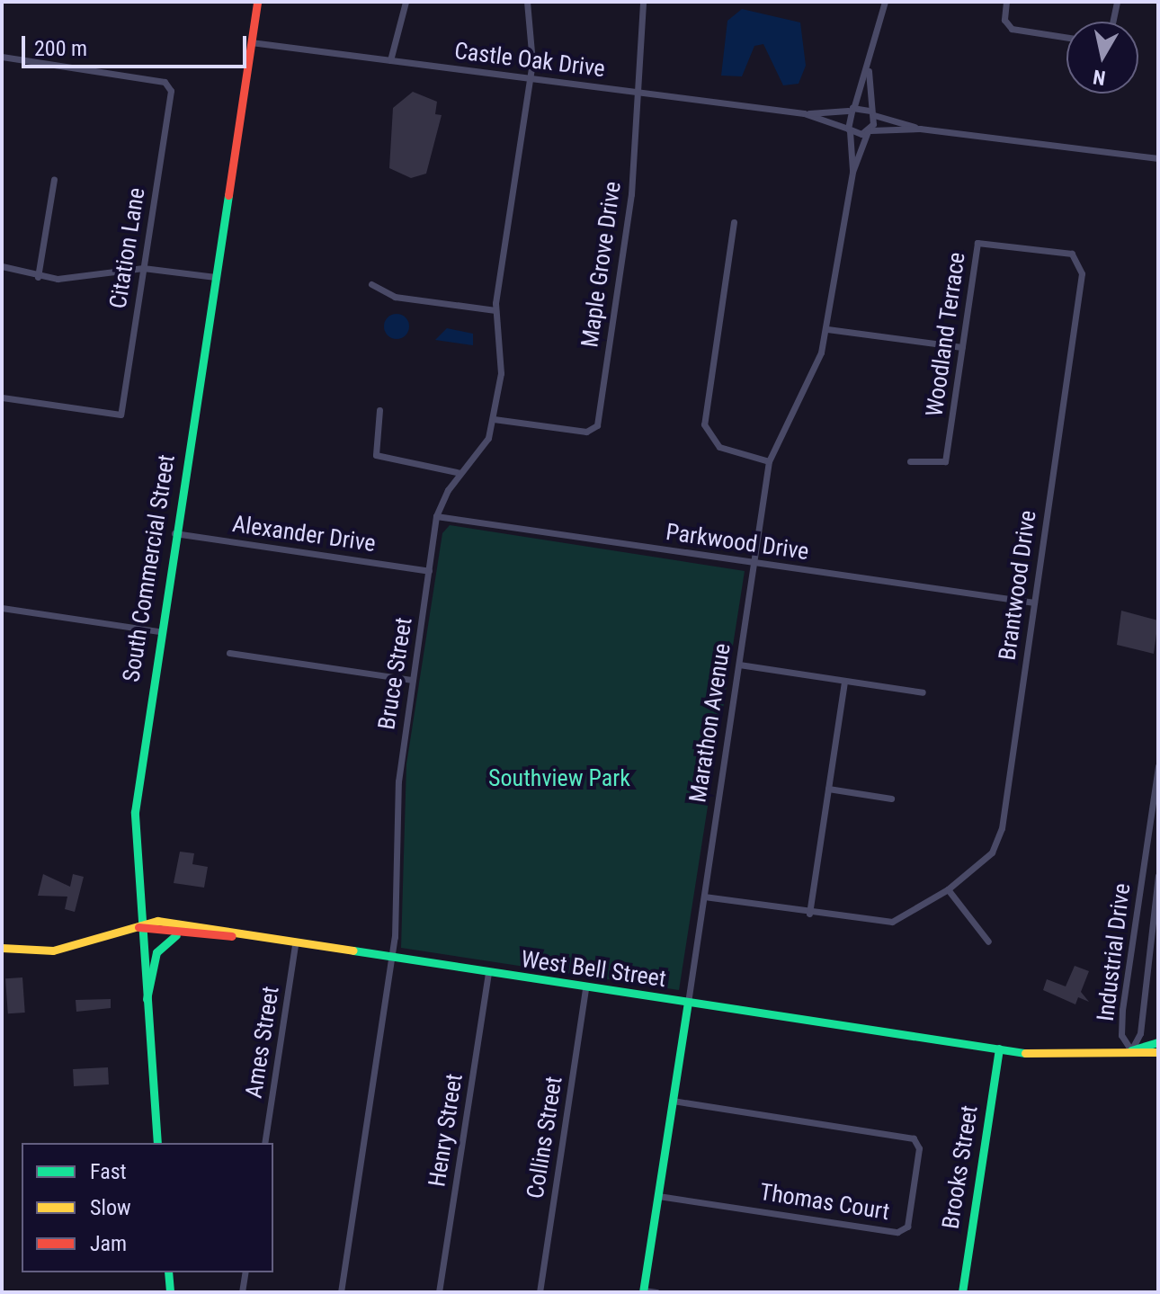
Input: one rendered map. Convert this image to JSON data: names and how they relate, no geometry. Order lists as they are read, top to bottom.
{
  "streets": {
    "main road": [
      "South Commercial Street",
      "Marathon Avenue",
      "West Bell Street",
      "Brooks Street"
    ],
    "street": [
      "Castle Oak Drive",
      "Citation Lane",
      "Maple Grove Drive",
      "Woodland Terrace",
      "Alexander Drive",
      "Parkwood Drive",
      "Brantwood Drive",
      "Bruce Street",
      "Industrial Drive",
      "Ames Street",
      "Henry Street",
      "Collins Street",
      "Thomas Court"
    ]
  },
  "crossings": [
    ["Castle Oak Drive", "Maple Grove Drive"],
    ["Castle Oak Drive", "South Commercial Street"],
    ["Castle Oak Drive", "Bruce Street"],
    ["Castle Oak Drive", "Marathon Avenue"],
    ["Maple Grove Drive", "Bruce Street"],
    ["Woodland Terrace", "Brantwood Drive"],
    ["Alexander Drive", "South Commercial Street"],
    ["Alexander Drive", "Bruce Street"],
    ["Parkwood Drive", "Brantwood Drive"],
    ["Parkwood Drive", "Bruce Street"],
    ["Parkwood Drive", "Marathon Avenue"],
    ["South Commercial Street", "West Bell Street"],
    ["Brantwood Drive", "Marathon Avenue"],
    ["Bruce Street", "West Bell Street"],
    ["Marathon Avenue", "West Bell Street"],
    ["Marathon Avenue", "Thomas Court"],
    ["West Bell Street", "Ames Street"],
    ["West Bell Street", "Henry Street"],
    ["West Bell Street", "Collins Street"],
    ["West Bell Street", "Brooks Street"]
  ],
  "parks": ["Southview Park"],
  "legend": ["Fast", "Slow", "Jam"],
  "scale_bar": "200 m",
  "north": "bottom"
}
